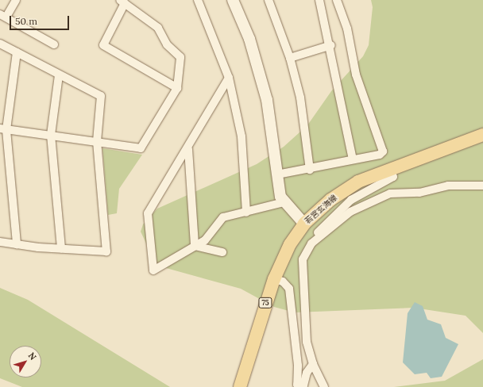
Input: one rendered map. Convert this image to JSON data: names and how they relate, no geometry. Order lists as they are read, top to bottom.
{
  "streets": {
    "main road": ["若宮玄海線", "75"]
  },
  "scale_bar": "50 m",
  "north": "top right"
}
